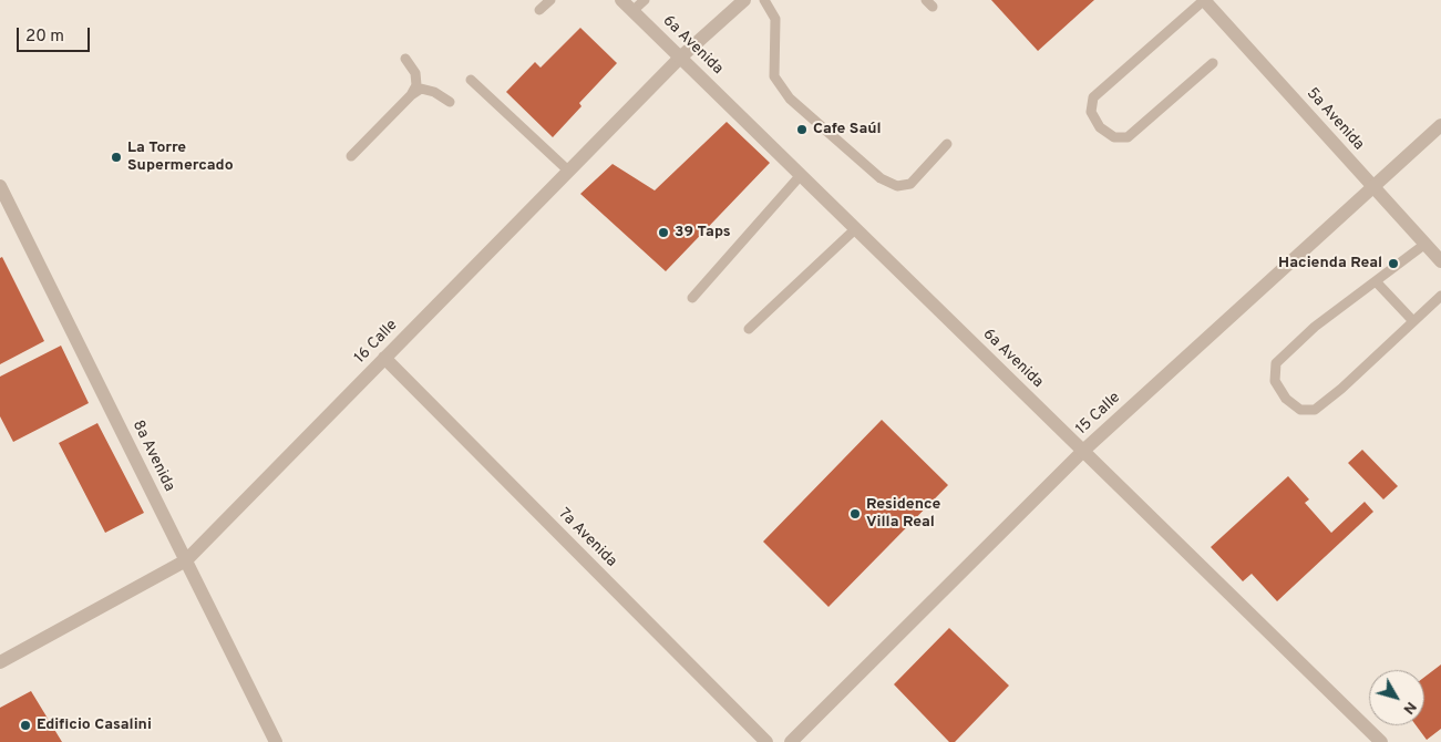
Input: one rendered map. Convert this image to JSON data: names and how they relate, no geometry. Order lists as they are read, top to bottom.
{
  "streets": {
    "street": [
      "6a Avenida",
      "5a Avenida",
      "16 Calle",
      "15 Calle",
      "8a Avenida",
      "7a Avenida"
    ]
  },
  "crossings": [
    ["6a Avenida", "16 Calle"],
    ["6a Avenida", "15 Calle"],
    ["5a Avenida", "15 Calle"],
    ["16 Calle", "8a Avenida"],
    ["16 Calle", "7a Avenida"]
  ],
  "places": [
    "Cafe Saúl",
    "La Torre Supermercado",
    "39 Taps",
    "Hacienda Real",
    "Residence Villa Real",
    "Edificio Casalini"
  ],
  "scale_bar": "20 m",
  "north": "bottom right"
}
